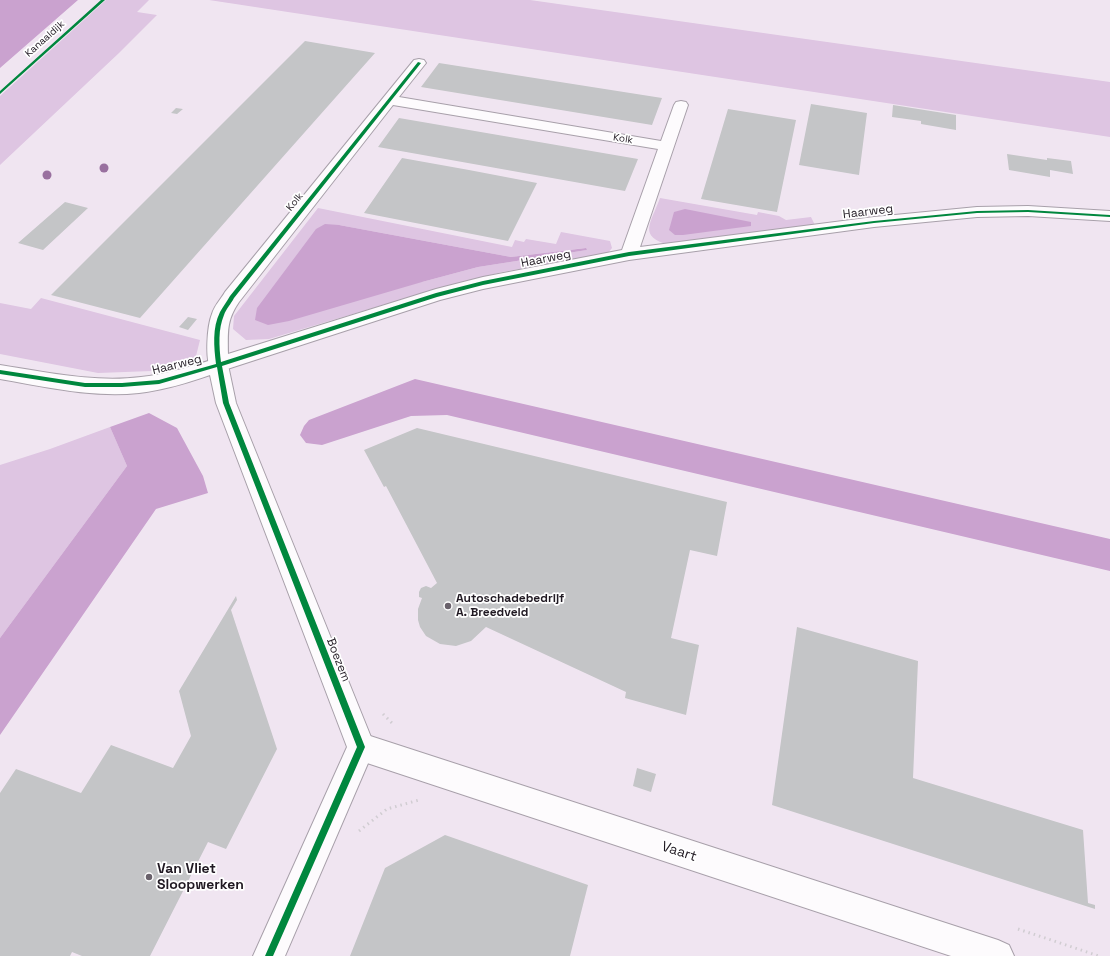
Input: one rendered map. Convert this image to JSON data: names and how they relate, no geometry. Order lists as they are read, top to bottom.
{
  "streets": {
    "street": [
      "Kolk",
      "Haarweg",
      "Boezem",
      "Vaart"
    ],
    "cycle path": ["Kanaaldijk"]
  },
  "crossings": [
    ["Kolk", "Haarweg"],
    ["Kolk", "Boezem"],
    ["Haarweg", "Boezem"],
    ["Boezem", "Vaart"]
  ],
  "places": ["Autoschadebedrijf A. Breedveld", "Van Vliet Sloopwerken"]
}
